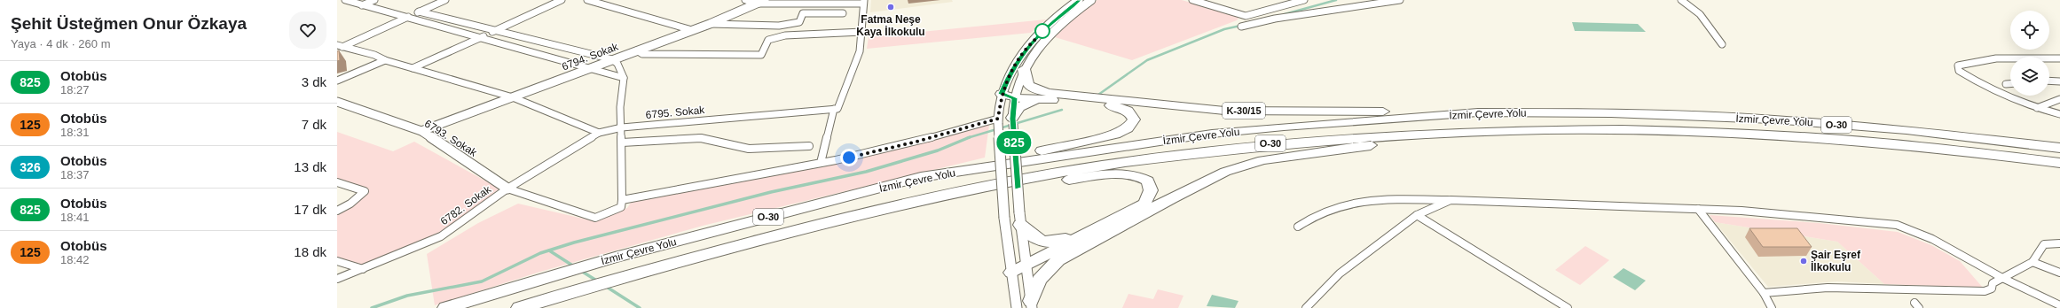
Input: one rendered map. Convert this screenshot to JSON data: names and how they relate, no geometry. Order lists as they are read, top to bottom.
{
  "streets": {
    "highway": ["K-30/15", "İzmir Çevre Yolu", "O-30"],
    "street": [
      "6794. Sokak",
      "6795. Sokak",
      "6793. Sokak",
      "6782. Sokak"
    ]
  },
  "crossings": [
    ["6794. Sokak", "6793. Sokak"],
    ["K-30/15", "İzmir Çevre Yolu"],
    ["6795. Sokak", "6782. Sokak"],
    ["6793. Sokak", "6782. Sokak"]
  ],
  "places": ["Fatma Neşe Kaya İlkokulu", "Şair Eşref İlkokulu"],
  "lines": ["bus line 825"],
  "page": {
    "heading": ["Şehit Üsteğmen Onur Özkaya", "Yaya · 4 dk · 260 m"],
    "on_map": "825",
    "list": [
      {
        "mark": "825",
        "name": "Otobüs",
        "note": "18:27",
        "value": "3 dk"
      },
      {
        "mark": "125",
        "name": "Otobüs",
        "note": "18:31",
        "value": "7 dk"
      },
      {
        "mark": "326",
        "name": "Otobüs",
        "note": "18:37",
        "value": "13 dk"
      },
      {
        "mark": "825",
        "name": "Otobüs",
        "note": "18:41",
        "value": "17 dk"
      },
      {
        "mark": "125",
        "name": "Otobüs",
        "note": "18:42",
        "value": "18 dk"
      }
    ]
  }
}
